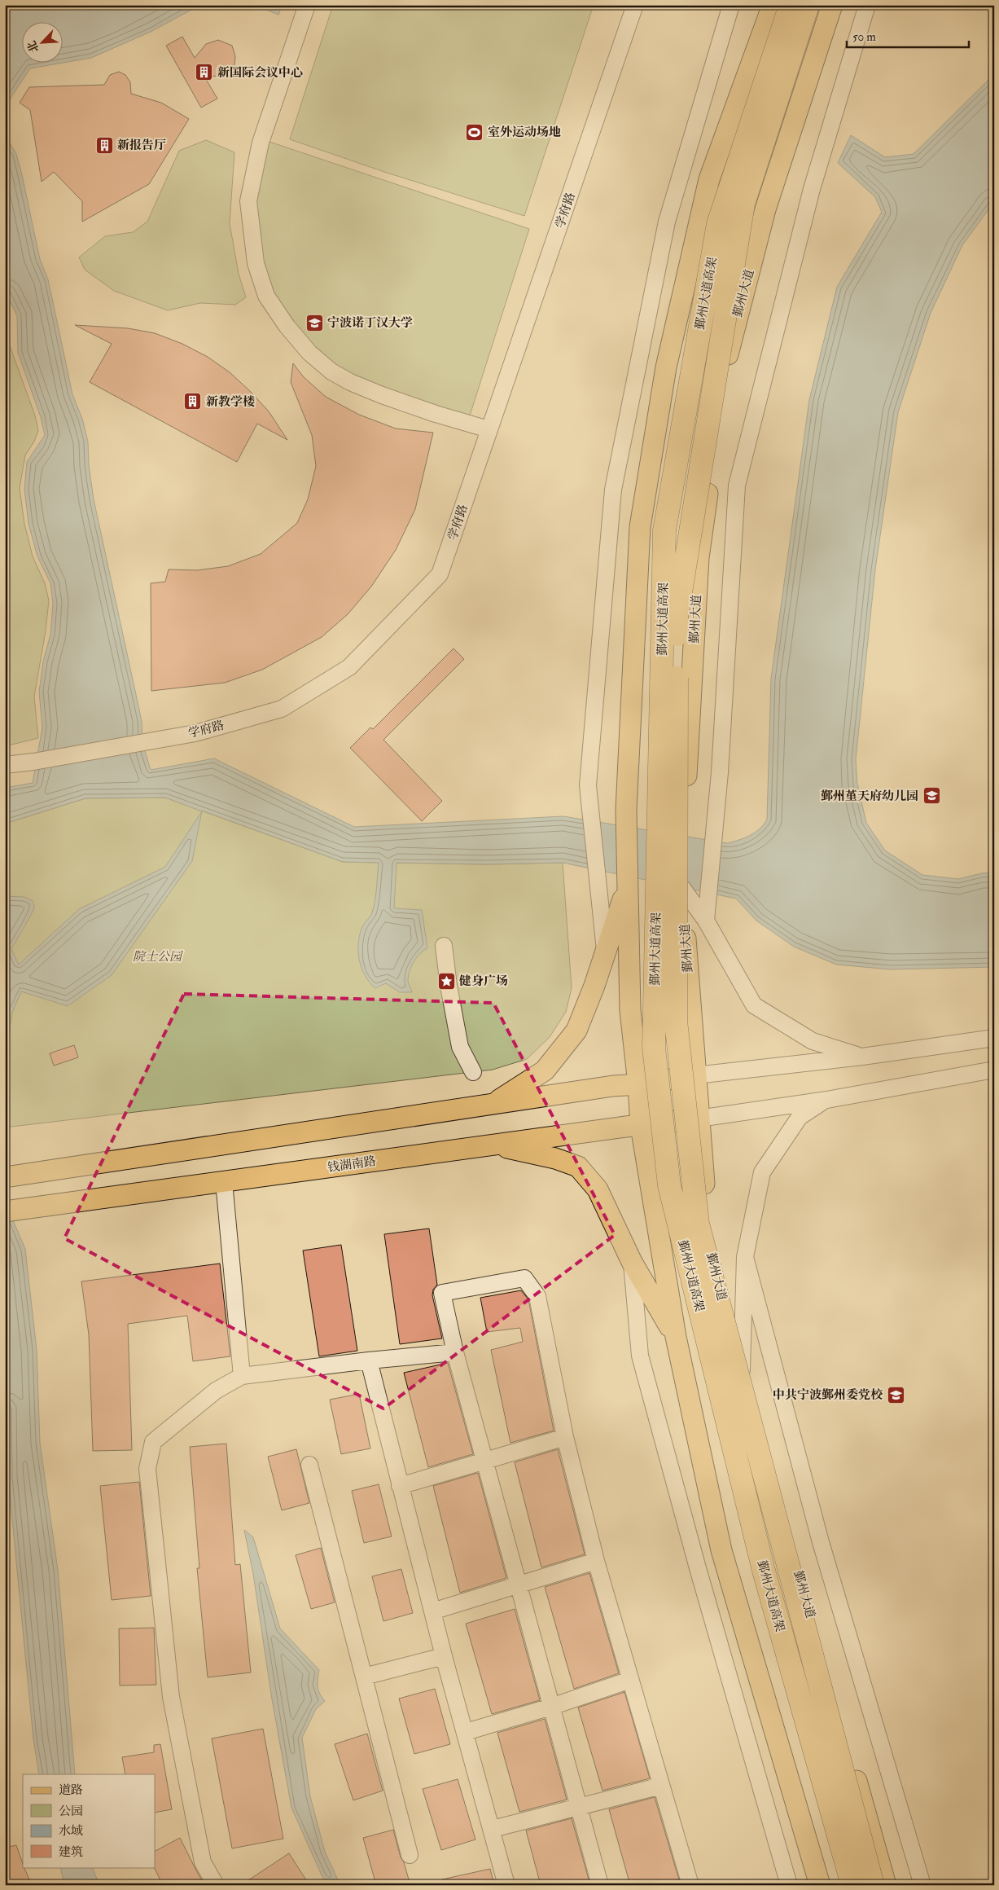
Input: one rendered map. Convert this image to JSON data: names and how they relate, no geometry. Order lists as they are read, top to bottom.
{
  "streets": {
    "highway": ["鄞州大道高架"],
    "main road": ["鄞州大道", "钱湖南路"],
    "street": ["学府路"]
  },
  "crossings": [
    ["鄞州大道", "钱湖南路"]
  ],
  "parks": ["院士公园"],
  "places": {
    "building": ["新国际会议中心", "新报告厅", "新教学楼"],
    "sports": ["室外运动场地"],
    "school or university": ["宁波诺丁汉大学", "鄞州堇天府幼儿园", "中共宁波鄞州委党校"],
    "place": ["健身广场"]
  },
  "legend": [
    "道路",
    "公园",
    "水域",
    "建筑"
  ],
  "scale_bar": "50 m",
  "north": "bottom left"
}
